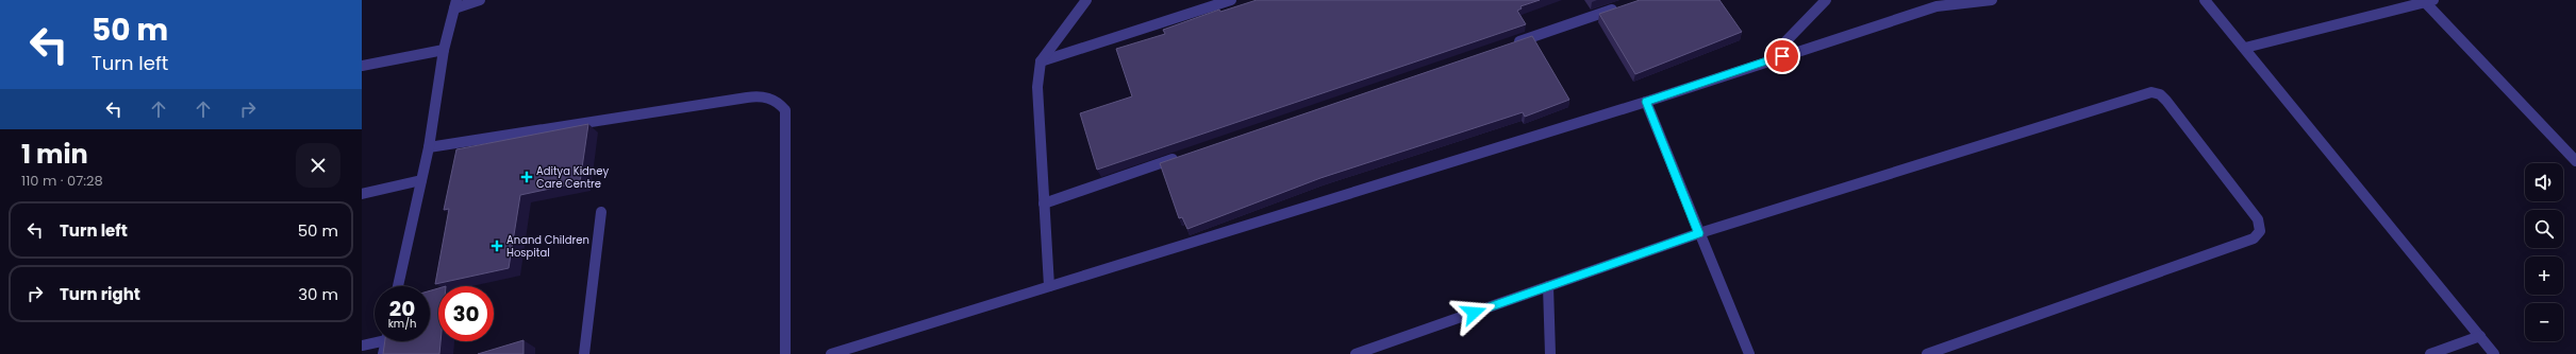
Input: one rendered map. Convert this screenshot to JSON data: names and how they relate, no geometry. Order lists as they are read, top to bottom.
{
  "places": {
    "health": ["Aditya Kidney Care Centre", "Anand Children Hospital"]
  },
  "page": {
    "turn": ["50 m", "Turn left"],
    "heading": ["1 min", "110 m · 07:28"],
    "map_buttons": ["+", "−"],
    "list": [
      {
        "name": "Turn left",
        "value": "50 m"
      },
      {
        "name": "Turn right",
        "value": "30 m"
      }
    ],
    "speed": "20 km/h",
    "limit": "30"
  }
}
